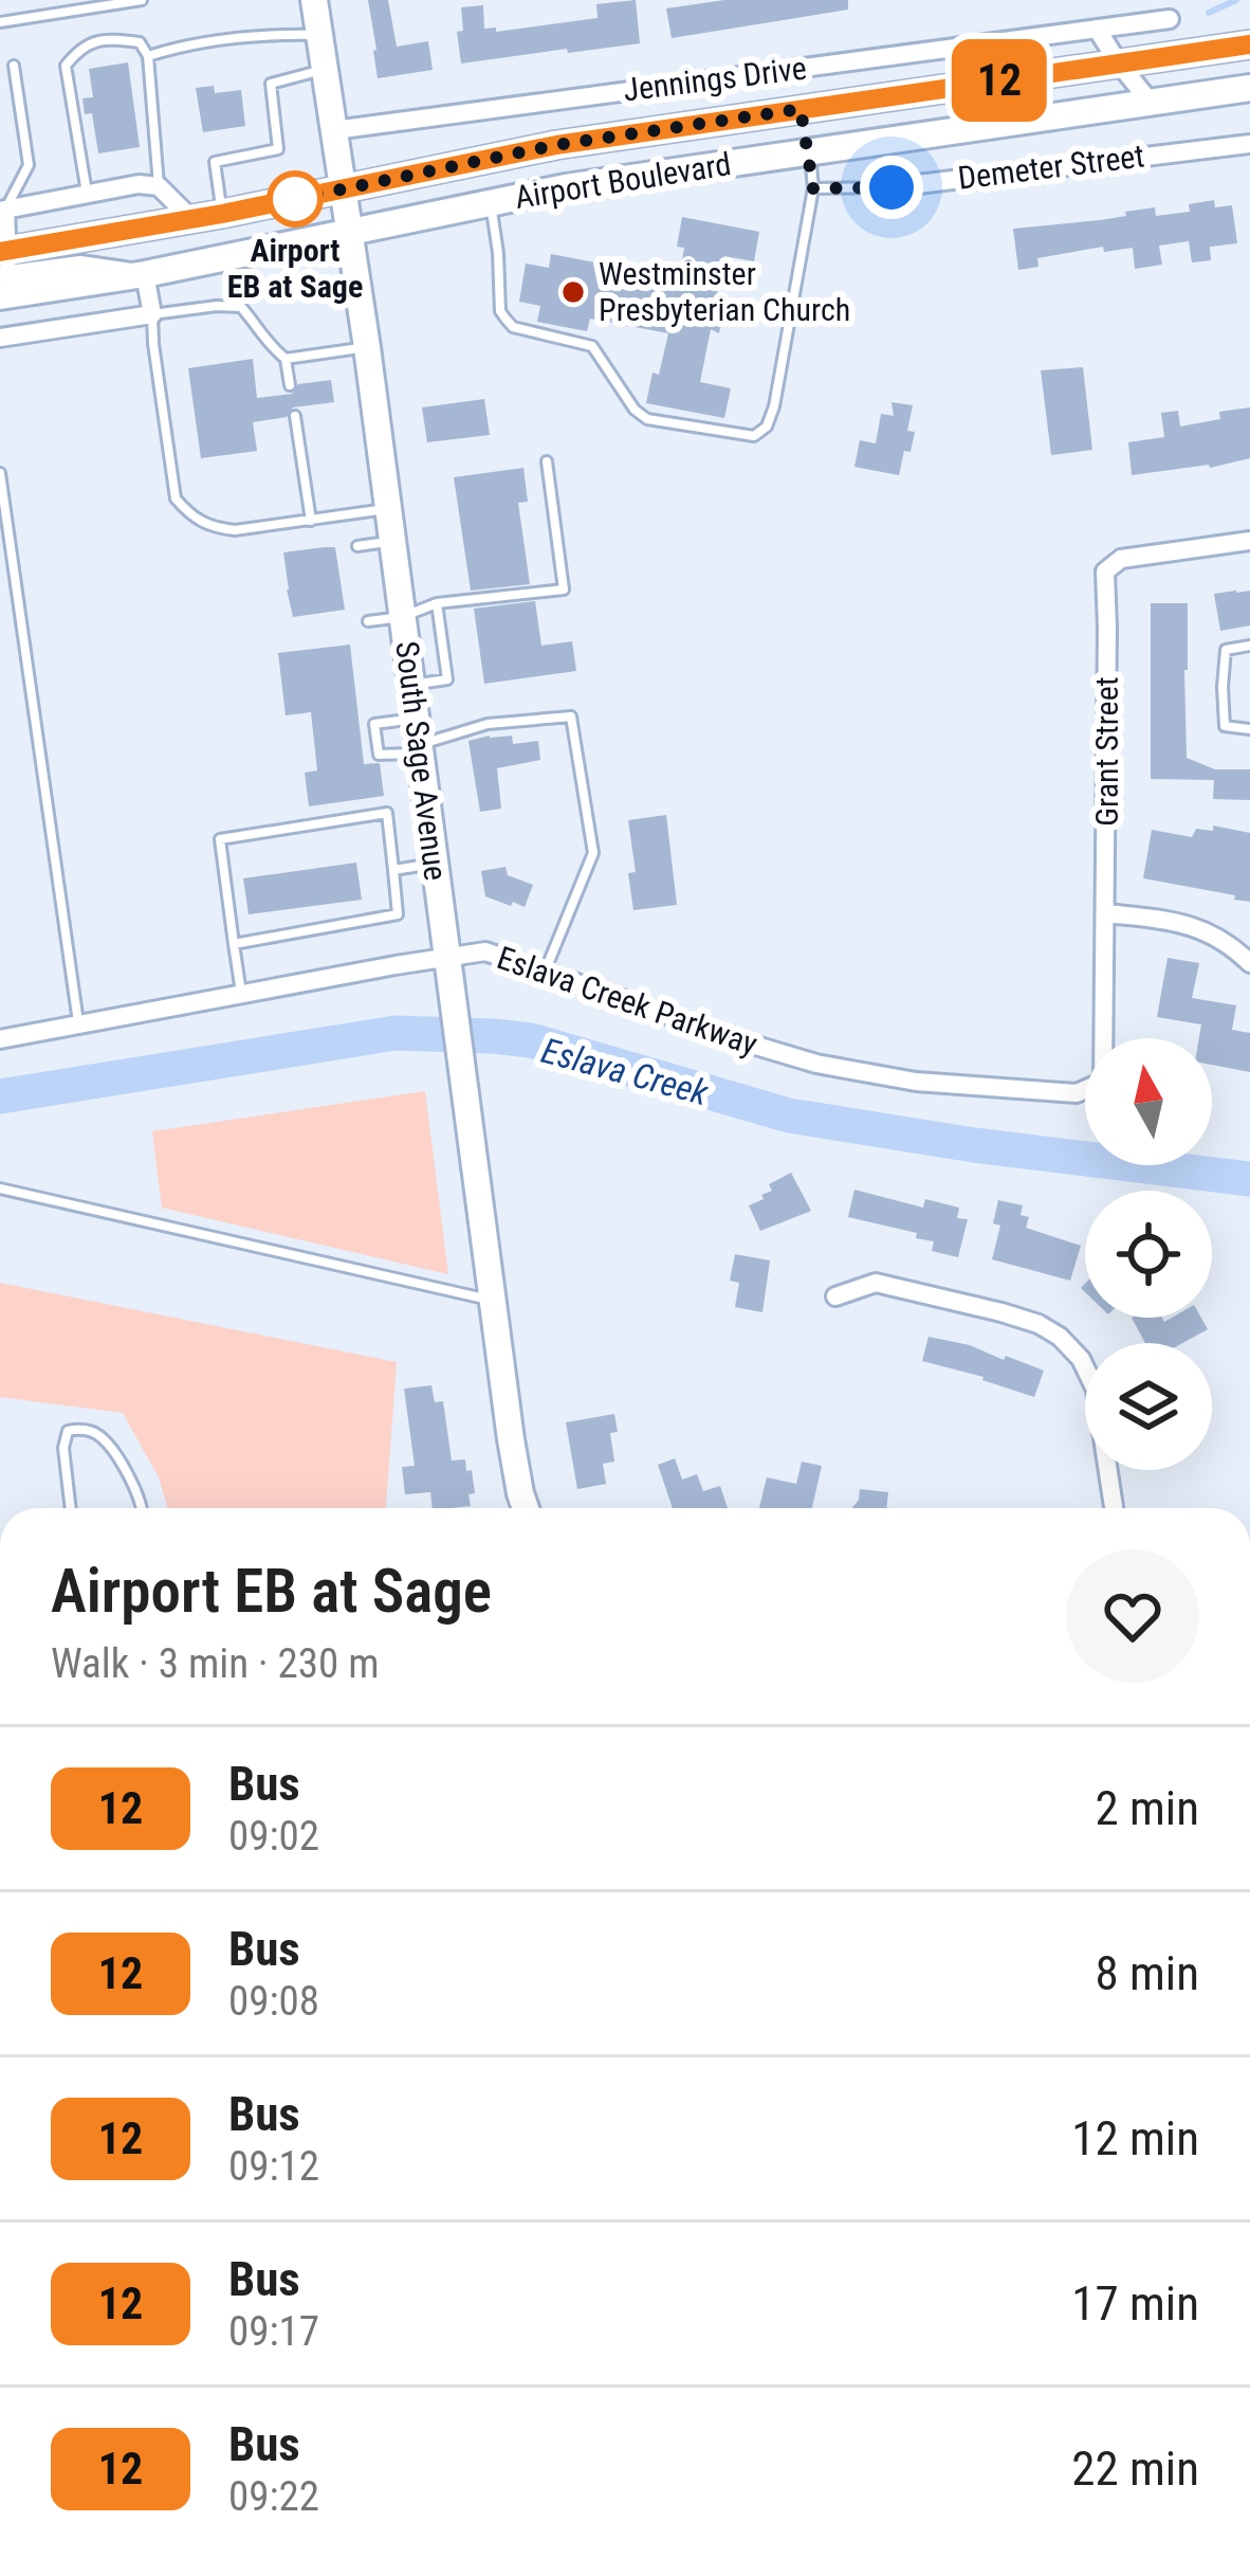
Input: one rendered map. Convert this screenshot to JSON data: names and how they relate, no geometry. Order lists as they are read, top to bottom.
{
  "streets": {
    "main road": ["Airport Boulevard", "South Sage Avenue"],
    "street": [
      "Jennings Drive",
      "Demeter Street",
      "Grant Street",
      "Eslava Creek Parkway"
    ]
  },
  "crossings": [
    ["Jennings Drive", "South Sage Avenue"],
    ["Airport Boulevard", "South Sage Avenue"],
    ["South Sage Avenue", "Eslava Creek Parkway"]
  ],
  "water": ["Eslava Creek"],
  "places": ["Airport EB at Sage", "Westminster Presbyterian Church"],
  "lines": ["bus line 12"],
  "north": "top",
  "page": {
    "on_map": "12",
    "heading": ["Airport EB at Sage", "Walk · 3 min · 230 m"],
    "list": [
      {
        "mark": "12",
        "name": "Bus",
        "note": "09:02",
        "value": "2 min"
      },
      {
        "mark": "12",
        "name": "Bus",
        "note": "09:08",
        "value": "8 min"
      },
      {
        "mark": "12",
        "name": "Bus",
        "note": "09:12",
        "value": "12 min"
      },
      {
        "mark": "12",
        "name": "Bus",
        "note": "09:17",
        "value": "17 min"
      },
      {
        "mark": "12",
        "name": "Bus",
        "note": "09:22",
        "value": "22 min"
      }
    ]
  }
}
